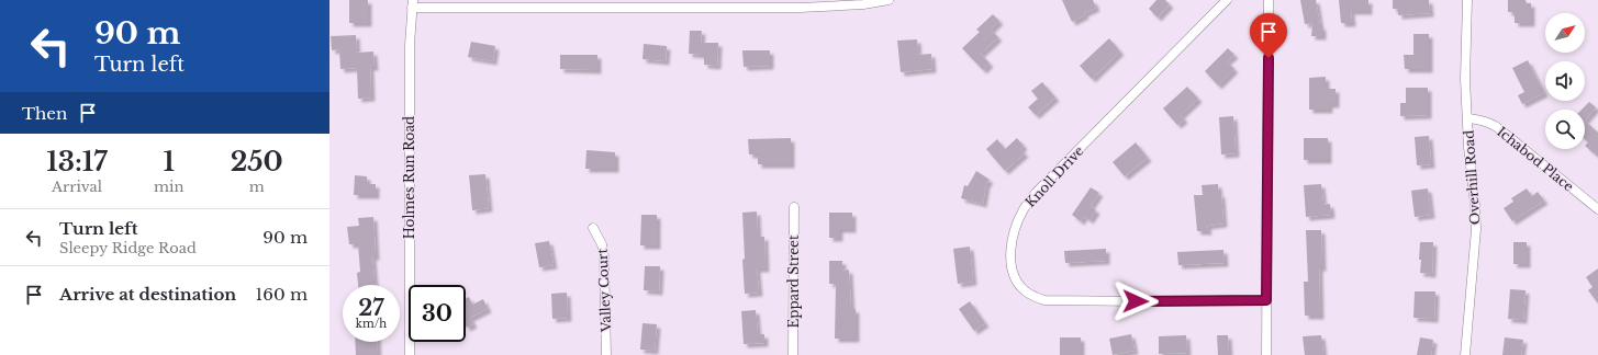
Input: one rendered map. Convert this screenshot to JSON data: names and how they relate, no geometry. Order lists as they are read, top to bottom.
{
  "streets": {
    "street": [
      "Ichabod Place",
      "Knoll Drive",
      "Holmes Run Road",
      "Overhill Road",
      "Eppard Street",
      "Valley Court"
    ]
  },
  "crossings": [
    ["Ichabod Place", "Overhill Road"]
  ],
  "north": "top right",
  "page": {
    "turn": ["90 m", "Turn left"],
    "then": "Then",
    "eta": [
      "13:17",
      "Arrival",
      "1",
      "min",
      "250",
      "m"
    ],
    "list": [
      {
        "name": "Turn left",
        "note": "Sleepy Ridge Road",
        "value": "90 m"
      },
      {
        "name": "Arrive at destination",
        "value": "160 m"
      }
    ],
    "speed": "27 km/h",
    "limit": "30"
  }
}
